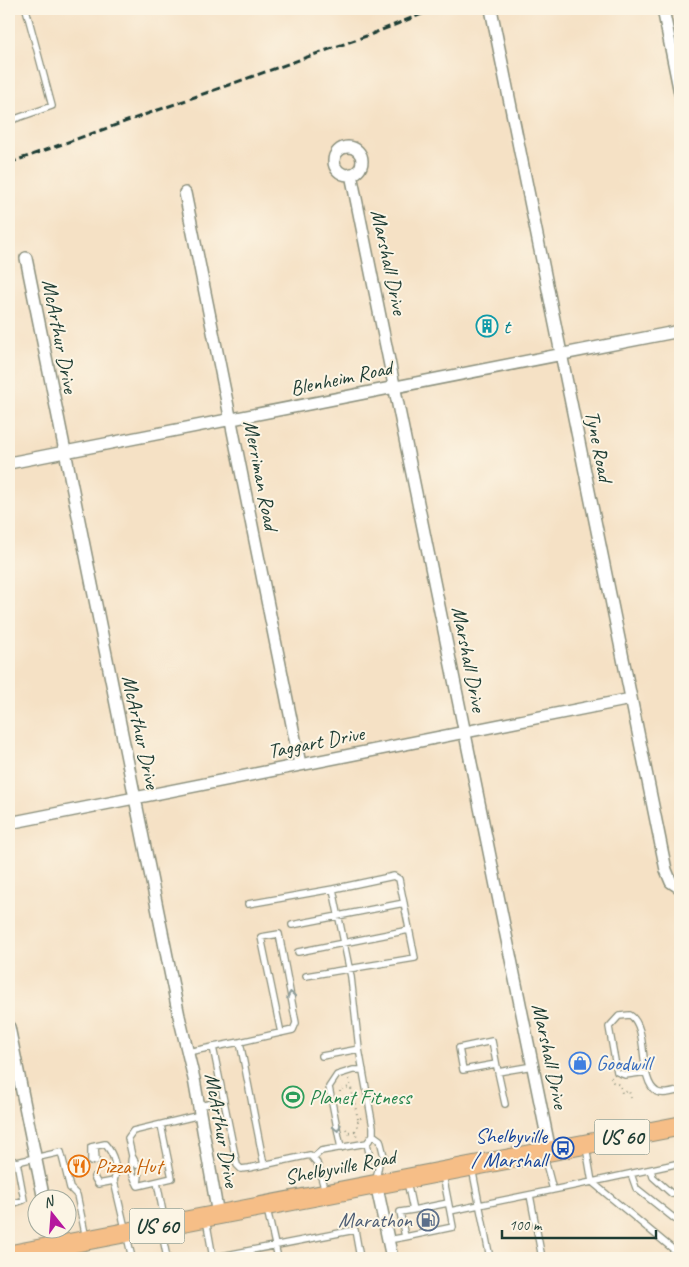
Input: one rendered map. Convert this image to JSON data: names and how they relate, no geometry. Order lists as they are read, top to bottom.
{
  "streets": {
    "main road": ["US 60", "Shelbyville Road"],
    "street": [
      "Marshall Drive",
      "McArthur Drive",
      "Blenheim Road",
      "Tyne Road",
      "Merriman Road",
      "Taggart Drive"
    ]
  },
  "crossings": [
    ["Marshall Drive", "Blenheim Road"],
    ["Marshall Drive", "Taggart Drive"],
    ["Marshall Drive", "Shelbyville Road"],
    ["McArthur Drive", "Blenheim Road"],
    ["McArthur Drive", "Taggart Drive"],
    ["McArthur Drive", "Shelbyville Road"],
    ["Blenheim Road", "Tyne Road"],
    ["Blenheim Road", "Merriman Road"],
    ["Tyne Road", "Taggart Drive"],
    ["Merriman Road", "Taggart Drive"]
  ],
  "places": {
    "building": ["t"],
    "shop": ["Goodwill"],
    "sports": ["Planet Fitness"],
    "bus stop": ["Shelbyville / Marshall"],
    "restaurant": ["Pizza Hut"],
    "fuel station": ["Marathon"]
  },
  "scale_bar": "100 m",
  "north": "top"
}
